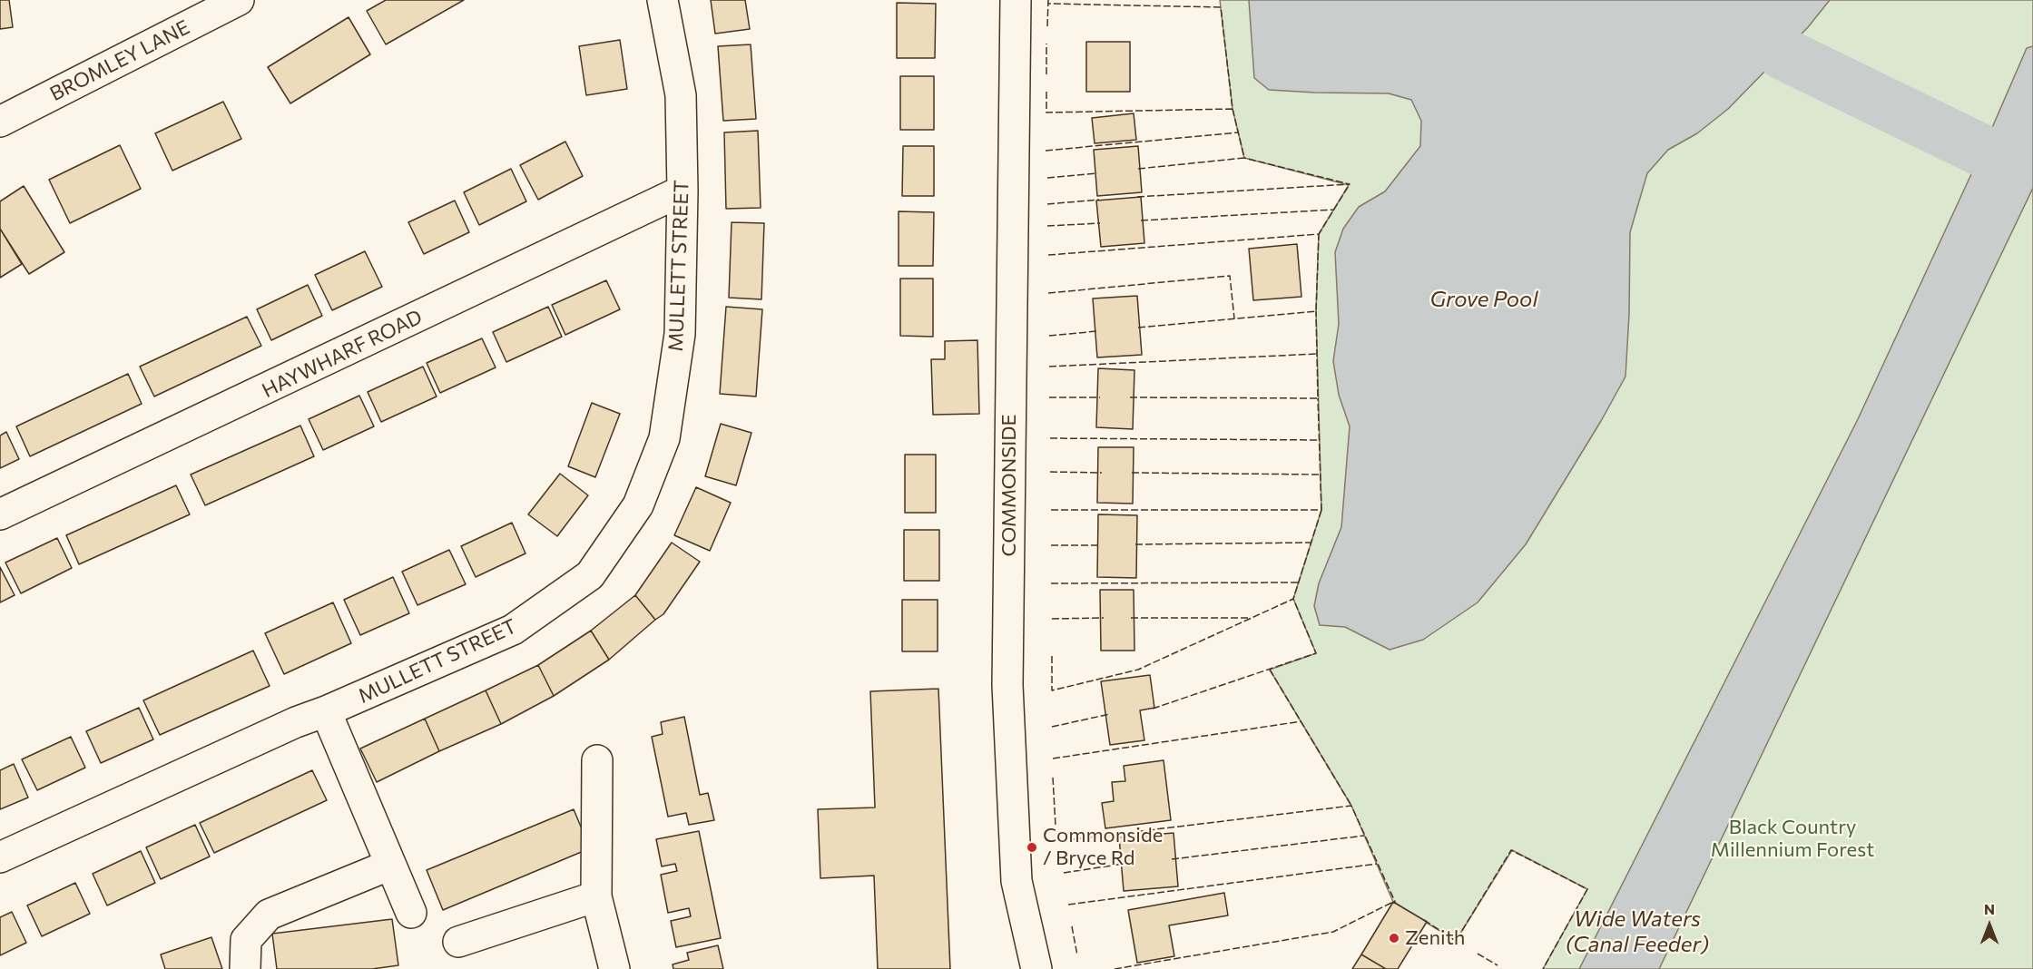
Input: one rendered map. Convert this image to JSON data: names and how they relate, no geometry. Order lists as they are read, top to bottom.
{
  "streets": {
    "street": [
      "BROMLEY LANE",
      "MULLETT STREET",
      "HAYWHARF ROAD",
      "COMMONSIDE"
    ]
  },
  "crossings": [
    ["MULLETT STREET", "HAYWHARF ROAD"]
  ],
  "water": ["Grove Pool", "Wide Waters (Canal Feeder)"],
  "parks": ["Black Country Millennium Forest"],
  "places": ["Commonside / Bryce Rd", "Zenith"],
  "north": "top"
}
